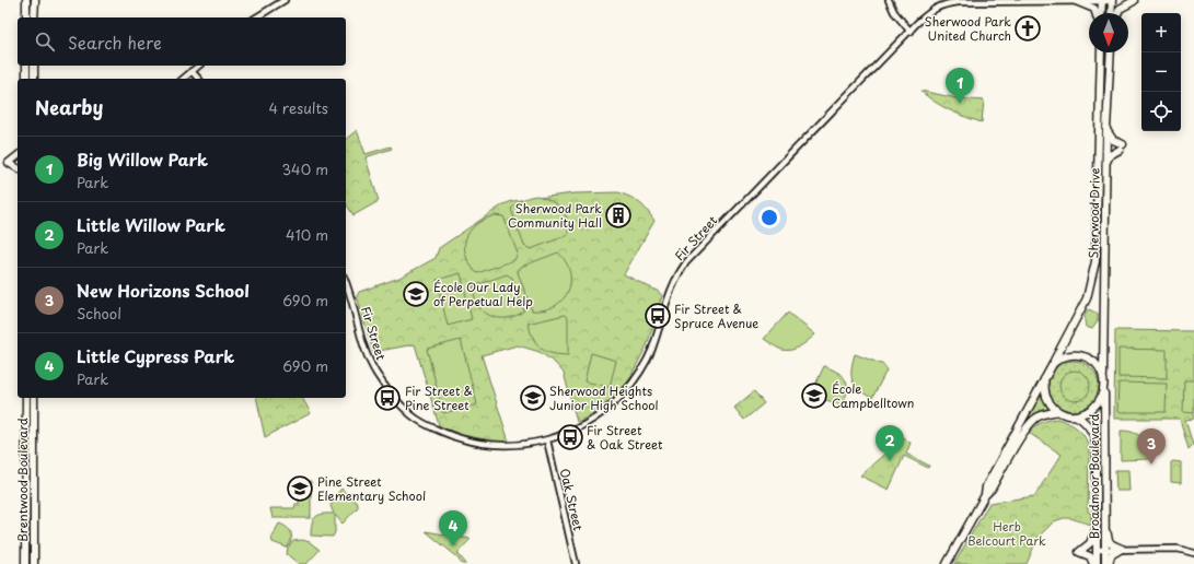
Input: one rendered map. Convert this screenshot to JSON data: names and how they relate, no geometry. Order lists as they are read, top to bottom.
{
  "streets": {
    "main road": ["Sherwood Drive", "Broadmoor Boulevard", "Brentwood Boulevard"],
    "street": ["Fir Street", "Oak Street"]
  },
  "crossings": [
    ["Sherwood Drive", "Broadmoor Boulevard"],
    ["Fir Street", "Oak Street"]
  ],
  "parks": ["Herb Belcourt Park"],
  "places": {
    "church": ["Sherwood Park United Church"],
    "building": ["Sherwood Park Community Hall"],
    "school or university": [
      "École Our Lady of Perpetual Help",
      "École Campbelltown",
      "Sherwood Heights Junior High School",
      "Pine Street Elementary School"
    ],
    "bus stop": ["Fir Street & Spruce Avenue", "Fir Street & Pine Street", "Fir Street & Oak Street"]
  },
  "north": "bottom",
  "page": {
    "map_buttons": ["+", "−"],
    "search": "Search here",
    "pins": [
      "1",
      "2",
      "3",
      "4"
    ],
    "heading": ["Nearby", "4 results"],
    "list": [
      {
        "mark": "1",
        "name": "Big Willow Park",
        "note": "Park",
        "value": "340 m"
      },
      {
        "mark": "2",
        "name": "Little Willow Park",
        "note": "Park",
        "value": "410 m"
      },
      {
        "mark": "3",
        "name": "New Horizons School",
        "note": "School",
        "value": "690 m"
      },
      {
        "mark": "4",
        "name": "Little Cypress Park",
        "note": "Park",
        "value": "690 m"
      }
    ]
  }
}
